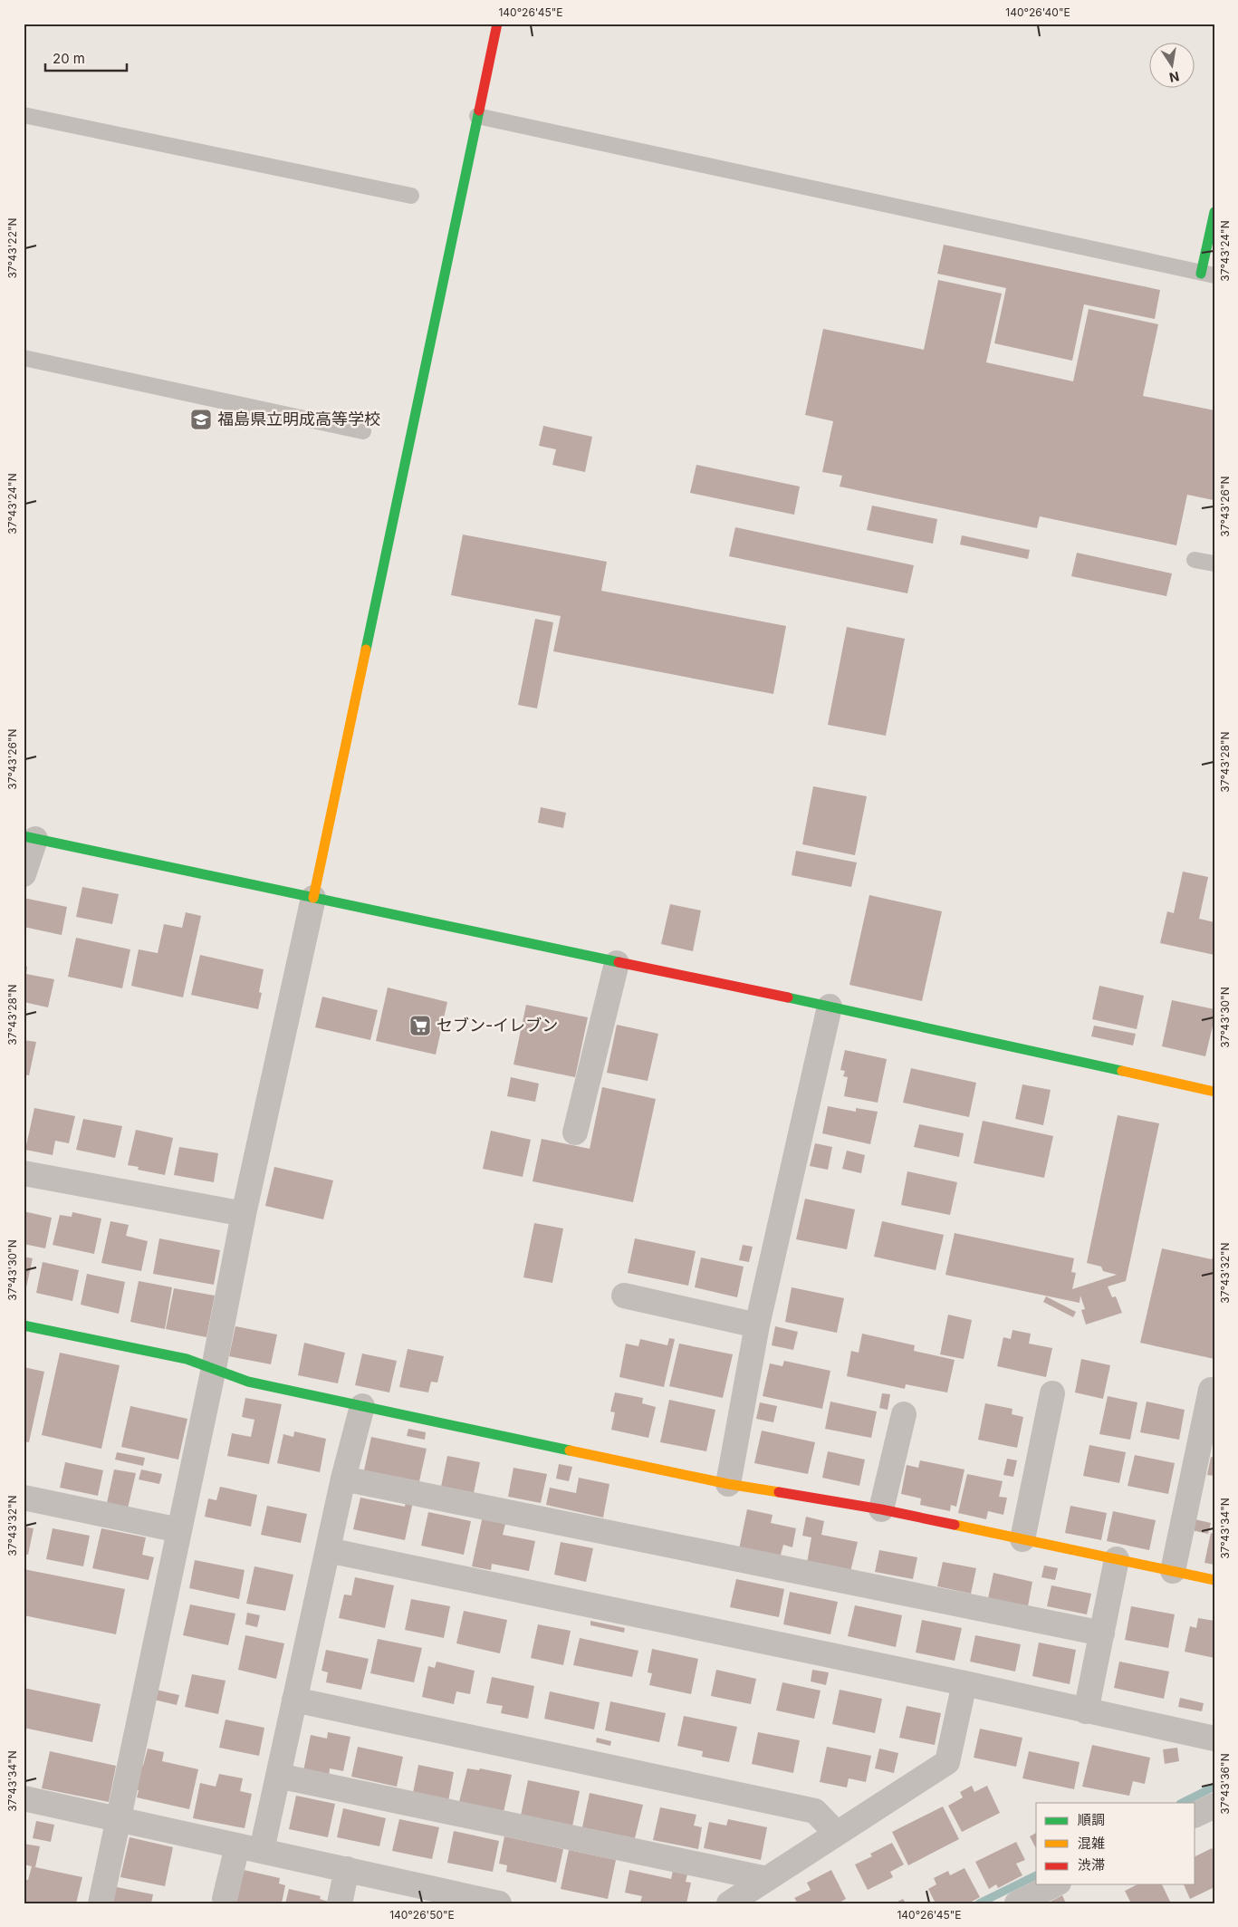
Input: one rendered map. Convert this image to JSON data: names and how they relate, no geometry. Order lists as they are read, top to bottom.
{
  "places": {
    "school or university": ["福島県立明成高等学校"],
    "supermarket": ["セブン-イレブン"]
  },
  "legend": ["順調", "混雑", "渋滞"],
  "scale_bar": "20 m",
  "north": "bottom",
  "coordinates": [
    "140°26'45\"E",
    "140°26'40\"E",
    "37°43'22\"N",
    "37°43'24\"N",
    "37°43'26\"N",
    "37°43'28\"N",
    "37°43'30\"N",
    "37°43'32\"N",
    "37°43'34\"N",
    "37°43'36\"N",
    "140°26'50\"E"
  ]
}
